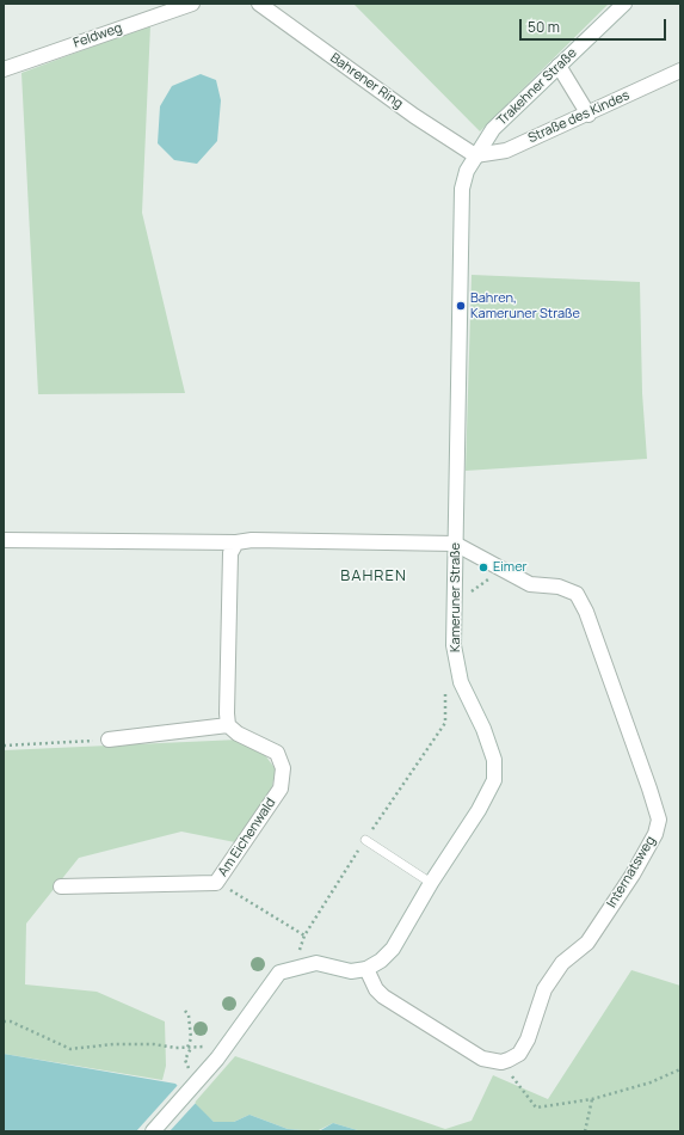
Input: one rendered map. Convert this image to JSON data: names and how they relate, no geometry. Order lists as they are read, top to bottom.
{
  "streets": {
    "street": [
      "Feldweg",
      "Bahrener Ring",
      "Trakehner Straße",
      "Straße des Kindes",
      "Kameruner Straße",
      "Am Eichenwald",
      "Internatsweg"
    ]
  },
  "crossings": [
    ["Bahrener Ring", "Trakehner Straße"],
    ["Bahrener Ring", "Straße des Kindes"],
    ["Bahrener Ring", "Kameruner Straße"],
    ["Trakehner Straße", "Straße des Kindes"],
    ["Trakehner Straße", "Kameruner Straße"],
    ["Straße des Kindes", "Kameruner Straße"],
    ["Kameruner Straße", "Internatsweg"]
  ],
  "districts": ["BAHREN"],
  "places": ["Bahren, Kameruner Straße", "Eimer"],
  "scale_bar": "50 m"
}
